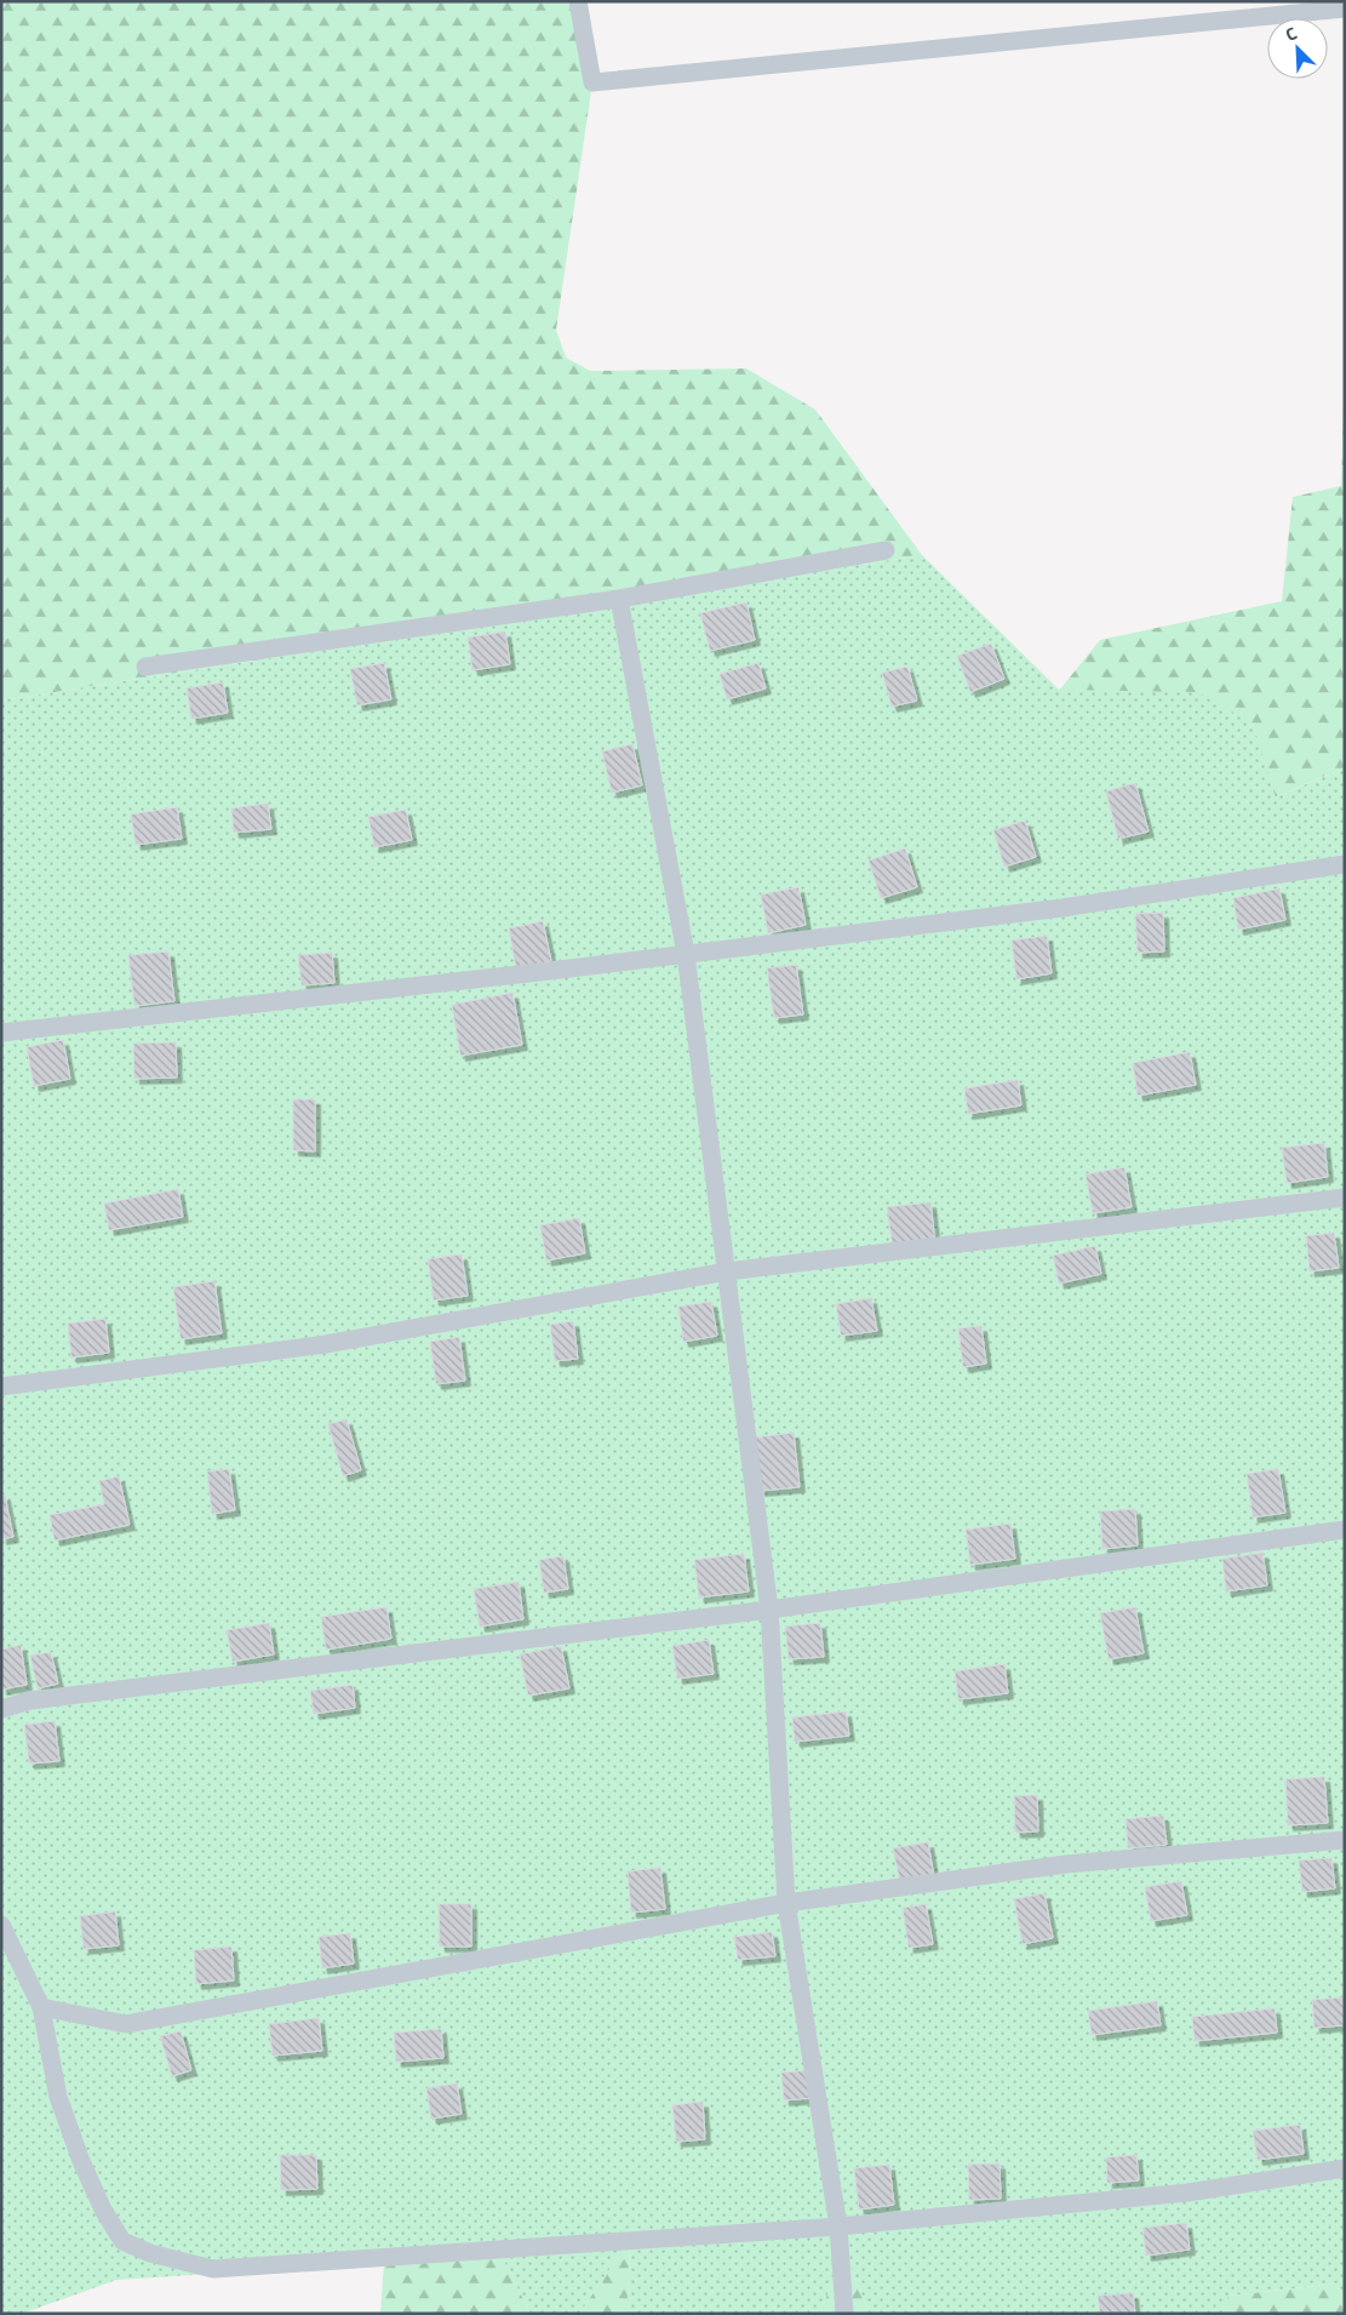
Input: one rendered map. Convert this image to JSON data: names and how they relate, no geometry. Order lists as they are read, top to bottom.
{
  "north": "top left"
}
